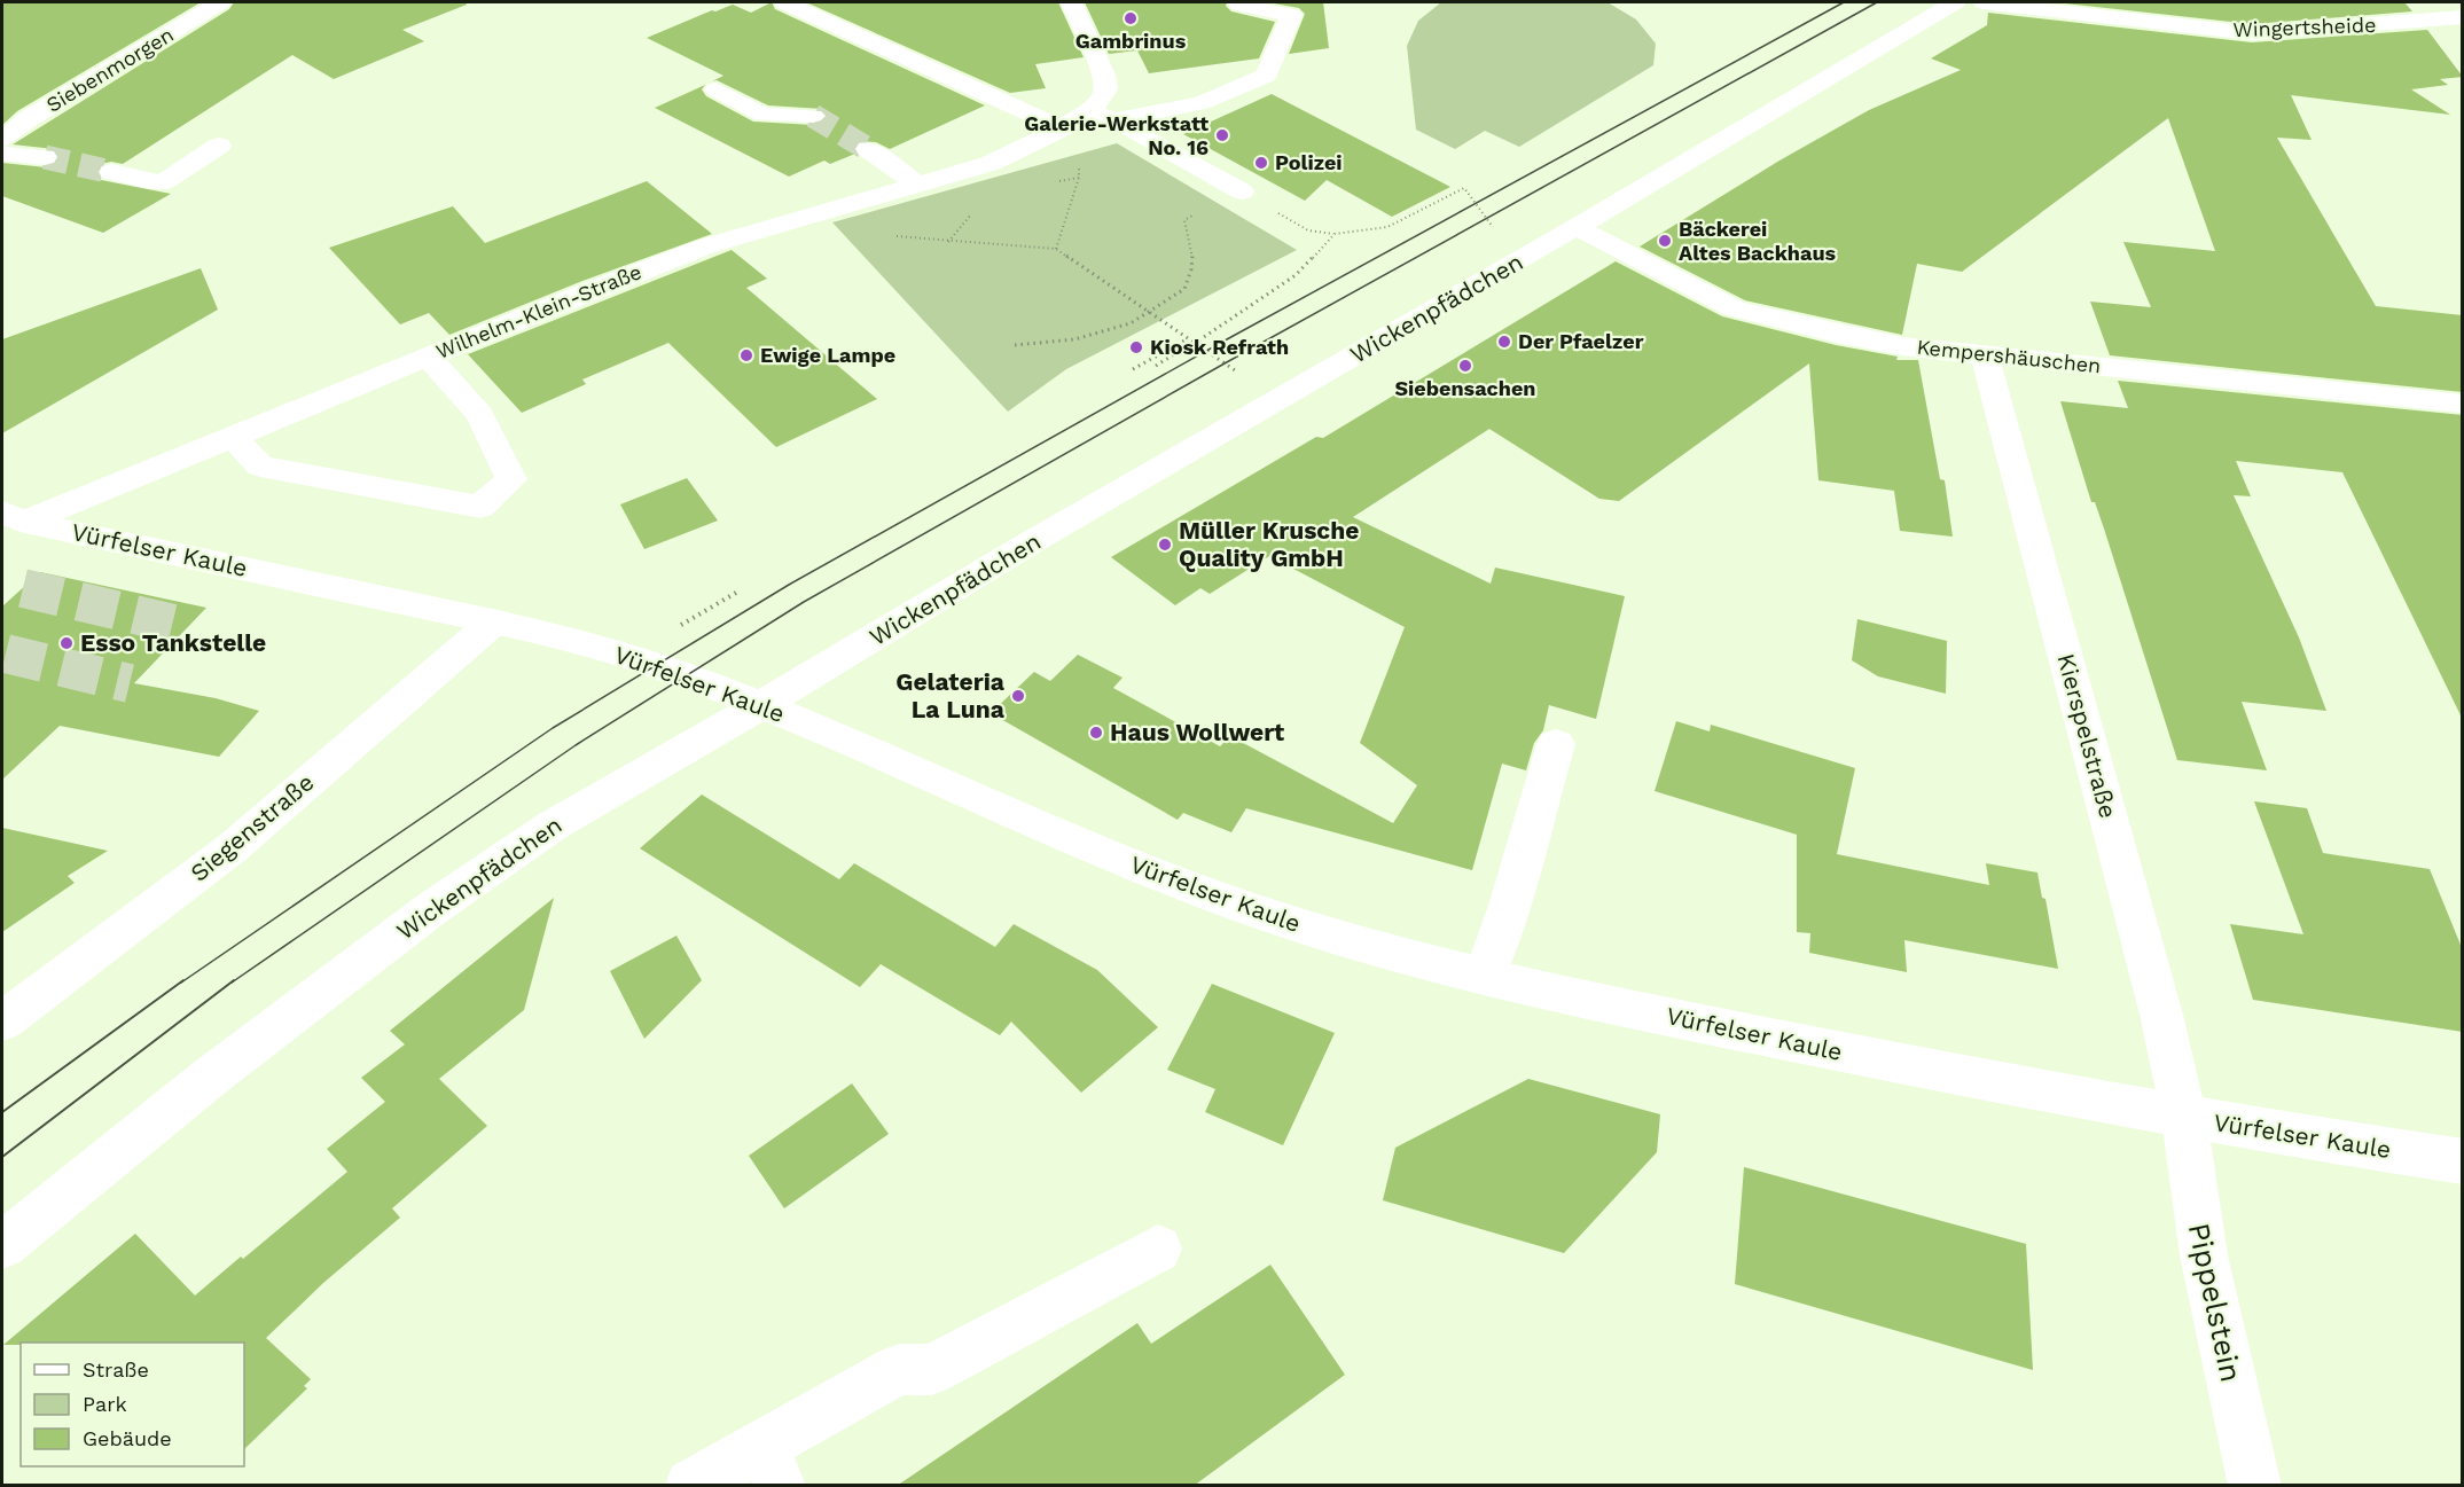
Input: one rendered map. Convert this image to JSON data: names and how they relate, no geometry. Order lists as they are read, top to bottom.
{
  "streets": {
    "street": [
      "Wingertsheide",
      "Siebenmorgen",
      "Wickenpfädchen",
      "Wilhelm-Klein-Straße",
      "Kempershäuschen",
      "Vürfelser Kaule",
      "Kierspelstraße",
      "Siegenstraße",
      "Pippelstein"
    ]
  },
  "crossings": [
    ["Wickenpfädchen", "Kempershäuschen"],
    ["Wickenpfädchen", "Vürfelser Kaule"],
    ["Wilhelm-Klein-Straße", "Vürfelser Kaule"],
    ["Kempershäuschen", "Kierspelstraße"],
    ["Vürfelser Kaule", "Kierspelstraße"],
    ["Vürfelser Kaule", "Siegenstraße"],
    ["Vürfelser Kaule", "Pippelstein"],
    ["Kierspelstraße", "Pippelstein"]
  ],
  "places": [
    "Gambrinus",
    "Galerie-Werkstatt No. 16",
    "Polizei",
    "Bäckerei Altes Backhaus",
    "Der Pfaelzer",
    "Kiosk Refrath",
    "Ewige Lampe",
    "Siebensachen",
    "Müller Krusche Quality GmbH",
    "Esso Tankstelle",
    "Gelateria La Luna",
    "Haus Wollwert"
  ],
  "legend": ["Straße", "Park", "Gebäude"]
}
